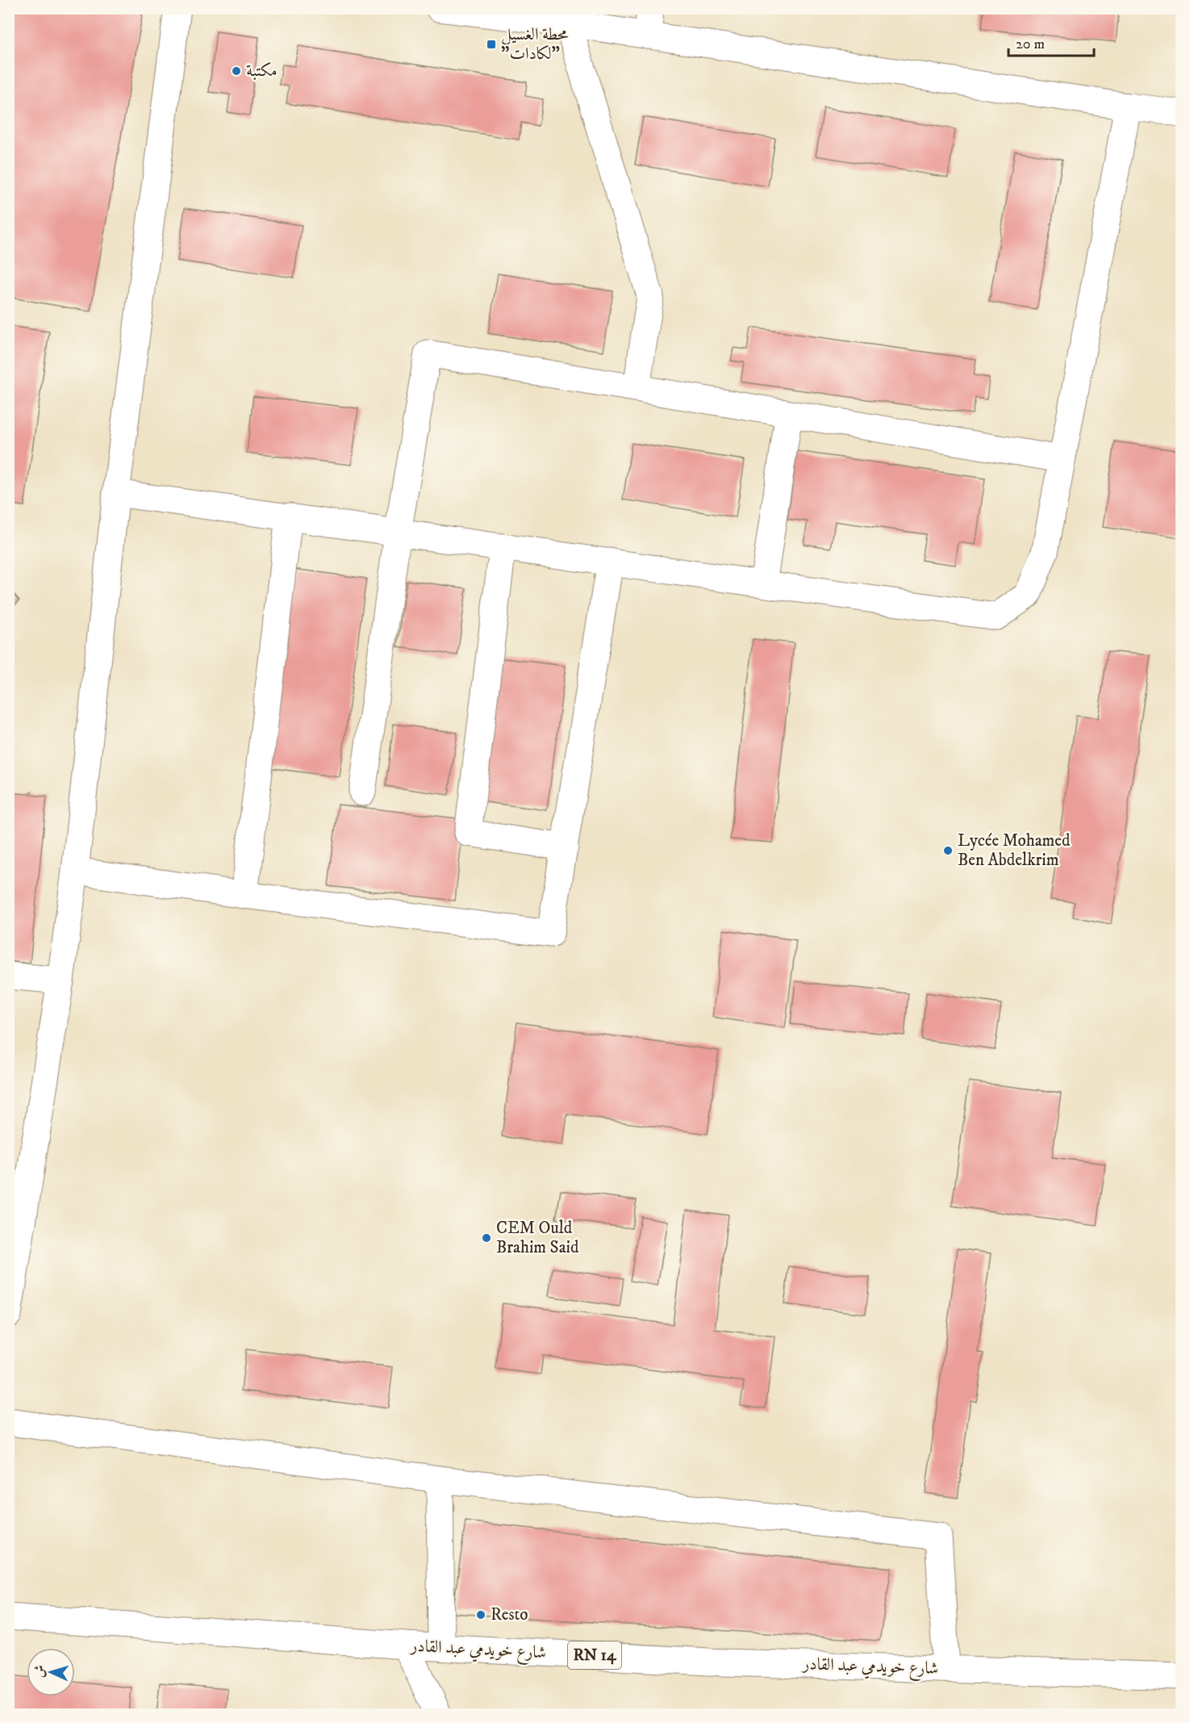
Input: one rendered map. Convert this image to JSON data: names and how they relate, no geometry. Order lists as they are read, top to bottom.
{
  "streets": {
    "street": ["شارع خويدمي عبد القادر", "RN 14"]
  },
  "places": {
    "transit": ["محطة الغسيل \"لكادات\""],
    "other": [
      "مكتبة",
      "Lycée Mohamed Ben Abdelkrim",
      "CEM Ould Brahim Said",
      "Resto"
    ]
  },
  "scale_bar": "20 m",
  "north": "left"
}
